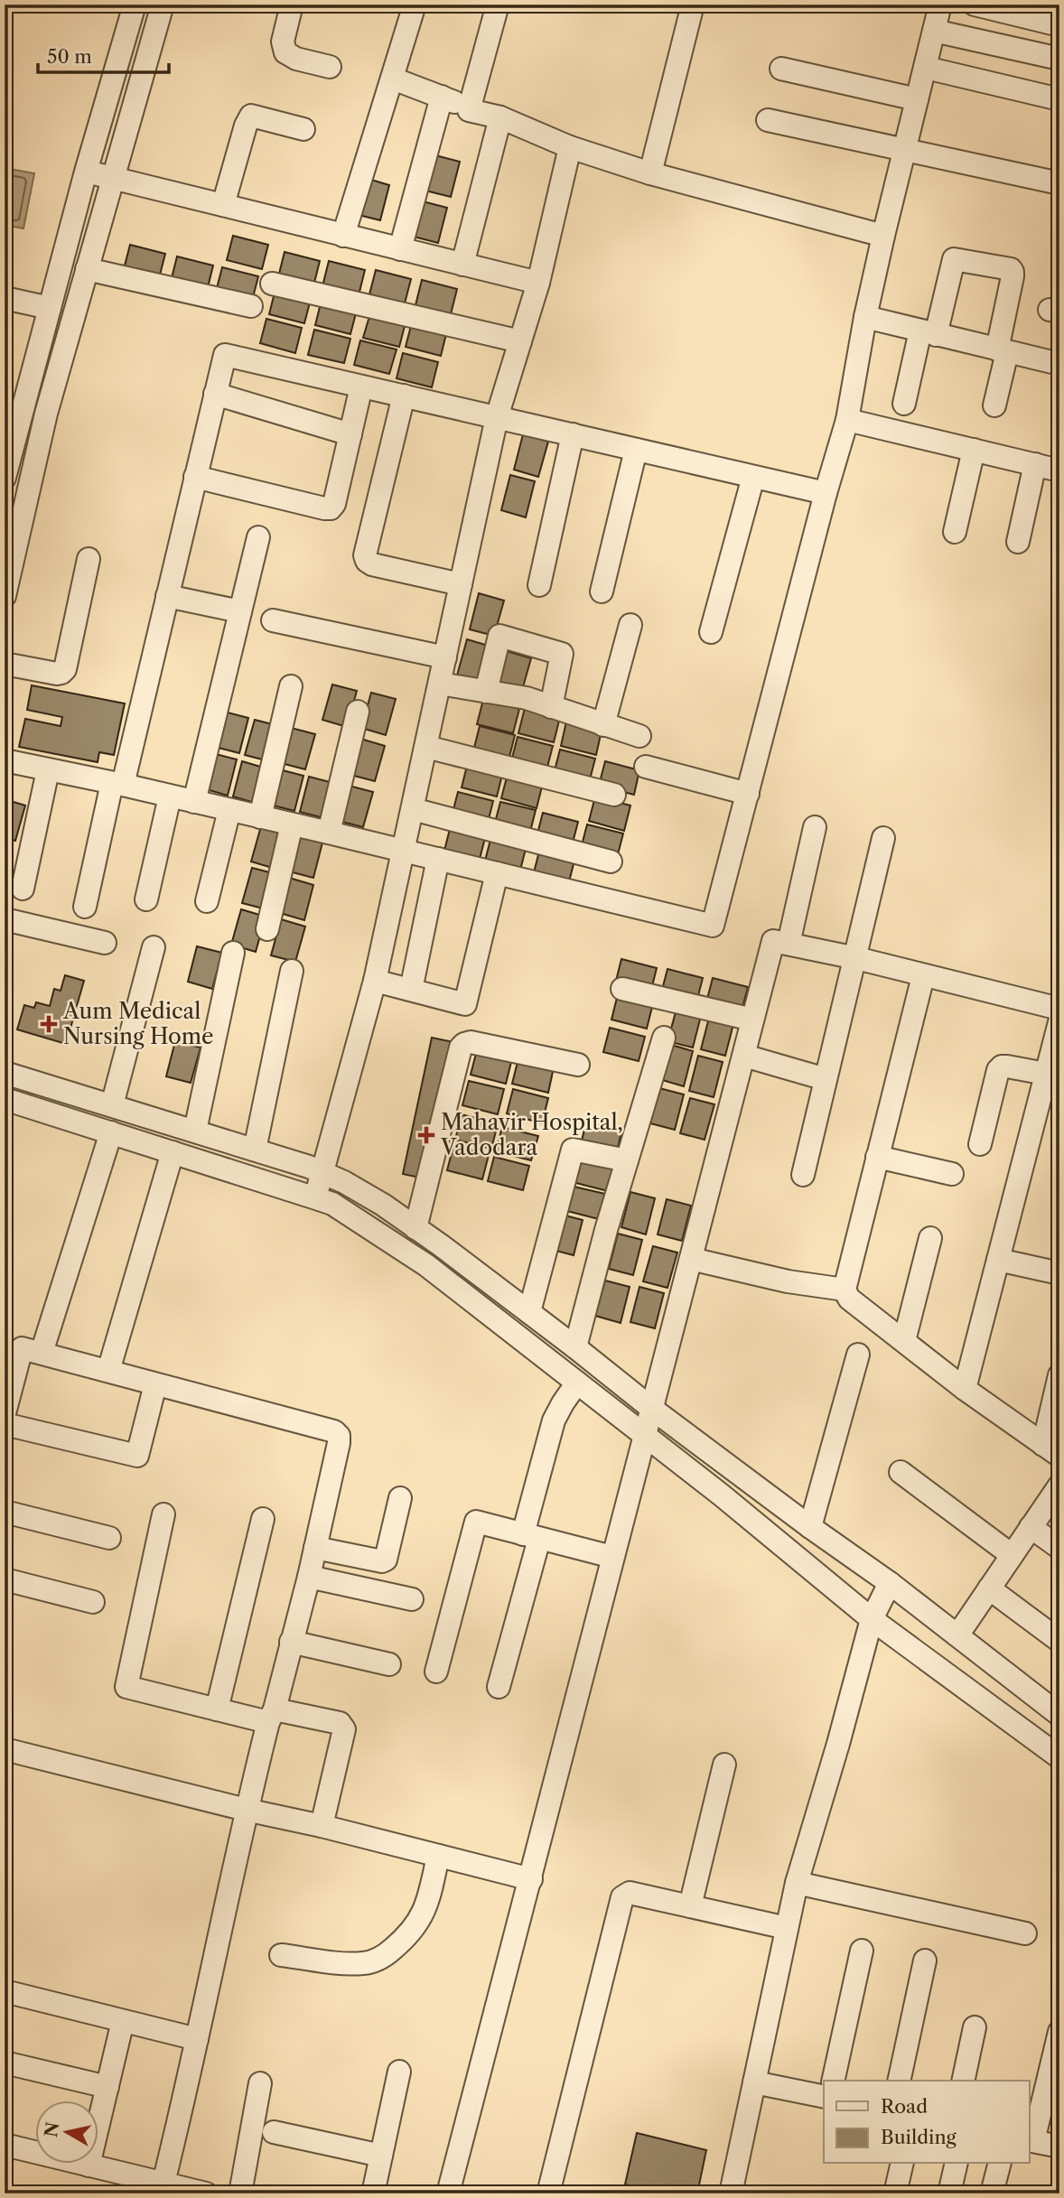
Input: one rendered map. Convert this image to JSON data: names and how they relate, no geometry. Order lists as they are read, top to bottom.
{
  "places": {
    "health": ["Aum Medical Nursing Home", "Mahavir Hospital, Vadodara"]
  },
  "legend": ["Road", "Building"],
  "scale_bar": "50 m",
  "north": "left"
}
